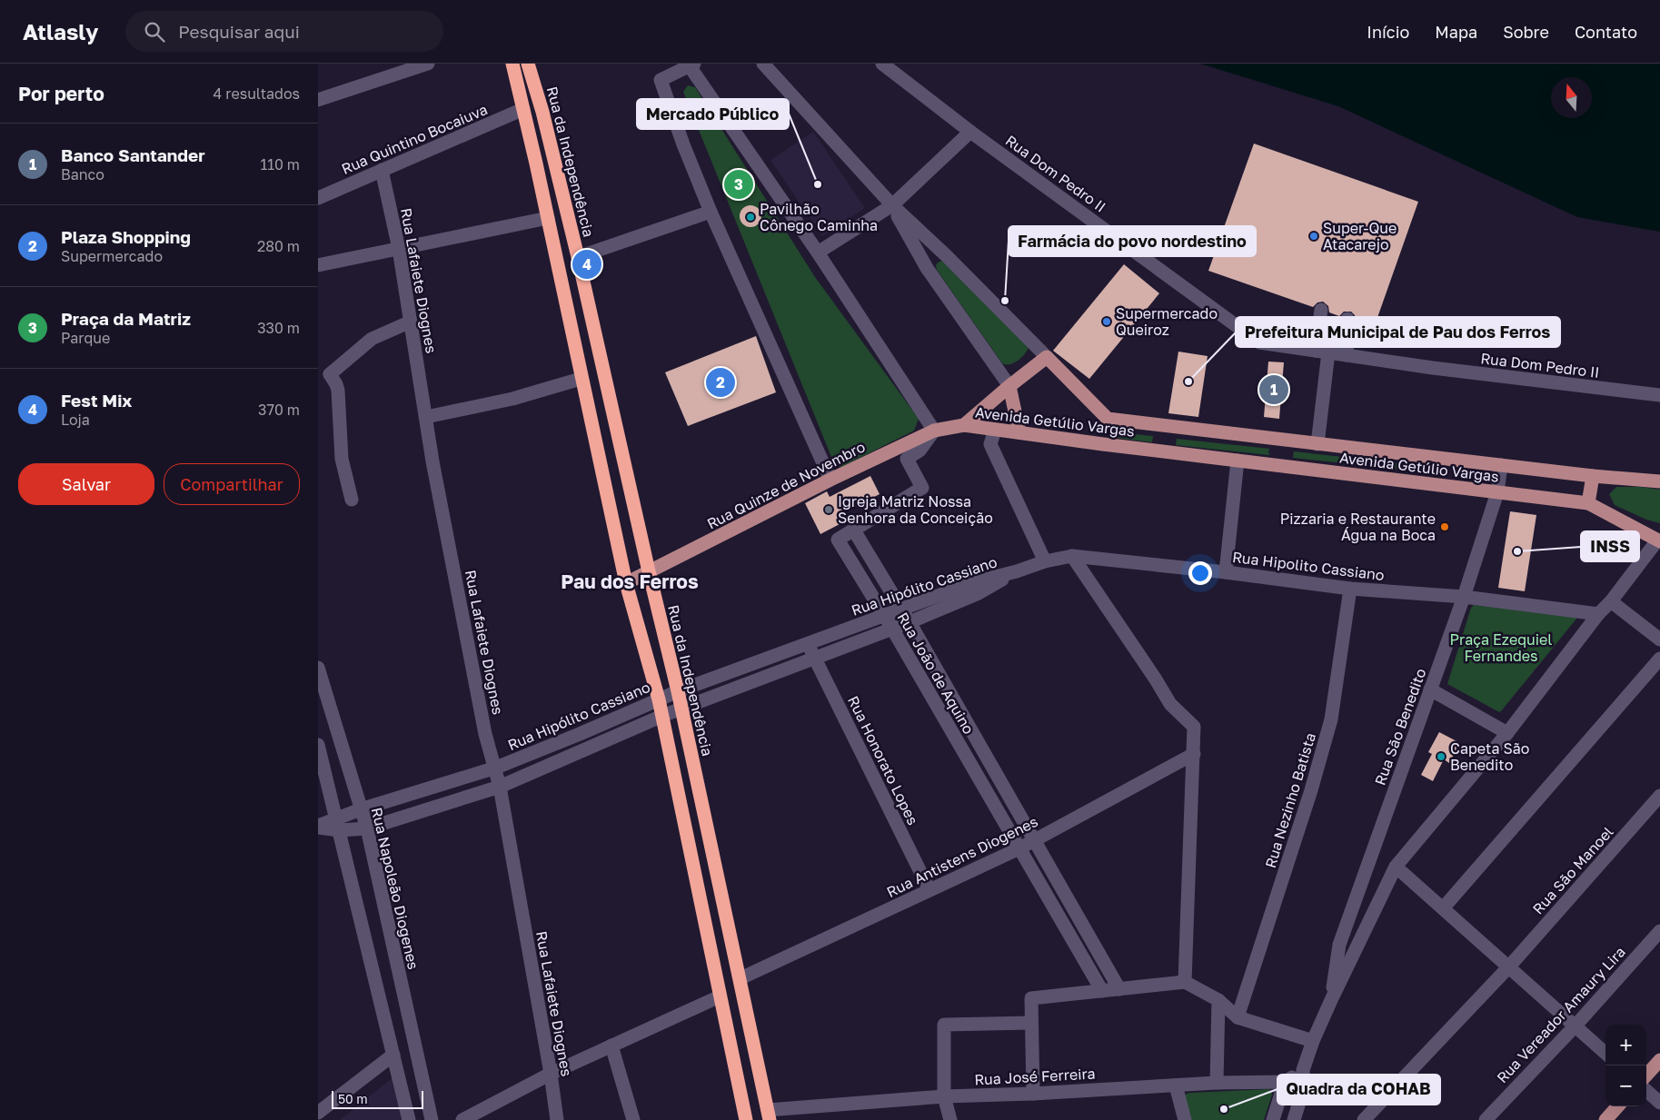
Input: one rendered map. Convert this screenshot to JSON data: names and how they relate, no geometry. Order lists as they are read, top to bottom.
{
  "streets": {
    "highway": ["Rua da Independência"],
    "main road": ["Avenida Getúlio Vargas", "Rua Quinze de Novembro"],
    "street": [
      "Rua Quintino Bocaiuva",
      "Rua Dom Pedro II",
      "Rua Lafaiete Diognes",
      "Rua Hipolito Cassiano",
      "Rua Hipólito Cassiano",
      "Rua João de Aquino",
      "Rua São Benedito",
      "Rua Honorato Lopes",
      "Rua Nezinho Batista",
      "Rua Antistens Diogenes",
      "Rua São Manoel",
      "Rua Napoleão Diogenes",
      "Rua Vereador Amaury Lira",
      "Rua José Ferreira"
    ]
  },
  "crossings": [
    ["Rua Quintino Bocaiuva", "Rua Lafaiete Diognes"],
    ["Rua da Independência", "Rua Quinze de Novembro"],
    ["Rua da Independência", "Rua Hipólito Cassiano"],
    ["Rua da Independência", "Rua Antistens Diogenes"],
    ["Rua da Independência", "Rua José Ferreira"],
    ["Rua Lafaiete Diognes", "Rua Hipólito Cassiano"],
    ["Avenida Getúlio Vargas", "Rua Quinze de Novembro"],
    ["Avenida Getúlio Vargas", "Rua São Benedito"],
    ["Rua Hipolito Cassiano", "Rua Hipólito Cassiano"],
    ["Rua Hipolito Cassiano", "Rua São Benedito"],
    ["Rua Hipolito Cassiano", "Rua Nezinho Batista"],
    ["Rua Hipólito Cassiano", "Rua João de Aquino"],
    ["Rua Hipólito Cassiano", "Rua Honorato Lopes"],
    ["Rua Hipólito Cassiano", "Rua Napoleão Diogenes"],
    ["Rua João de Aquino", "Rua Antistens Diogenes"],
    ["Rua Honorato Lopes", "Rua Antistens Diogenes"]
  ],
  "districts": ["Pau dos Ferros"],
  "parks": ["Praça Ezequiel Fernandes"],
  "places": [
    "Mercado Público",
    "Pavilhão Cônego Caminha",
    "Super-Que Atacarejo",
    "Farmácia do povo nordestino",
    "Supermercado Queiroz",
    "Prefeitura Municipal de Pau dos Ferros",
    "Igreja Matriz Nossa Senhora da Conceição",
    "Pizzaria e Restaurante Água na Boca",
    "INSS",
    "Capeta São Benedito",
    "Quadra da COHAB"
  ],
  "scale_bar": "50 m",
  "north": "top",
  "page": {
    "header": "Atlasly",
    "search": "Pesquisar aqui",
    "nav": [
      "Início",
      "Mapa",
      "Sobre",
      "Contato"
    ],
    "heading": ["Por perto", "4 resultados"],
    "list": [
      {
        "mark": "1",
        "name": "Banco Santander",
        "note": "Banco",
        "value": "110 m"
      },
      {
        "mark": "2",
        "name": "Plaza Shopping",
        "note": "Supermercado",
        "value": "280 m"
      },
      {
        "mark": "3",
        "name": "Praça da Matriz",
        "note": "Parque",
        "value": "330 m"
      },
      {
        "mark": "4",
        "name": "Fest Mix",
        "note": "Loja",
        "value": "370 m"
      }
    ],
    "pins": [
      "3",
      "4",
      "2",
      "1"
    ],
    "buttons": ["Salvar", "Compartilhar"],
    "map_buttons": ["+", "−"],
    "scale": "50 m"
  }
}
